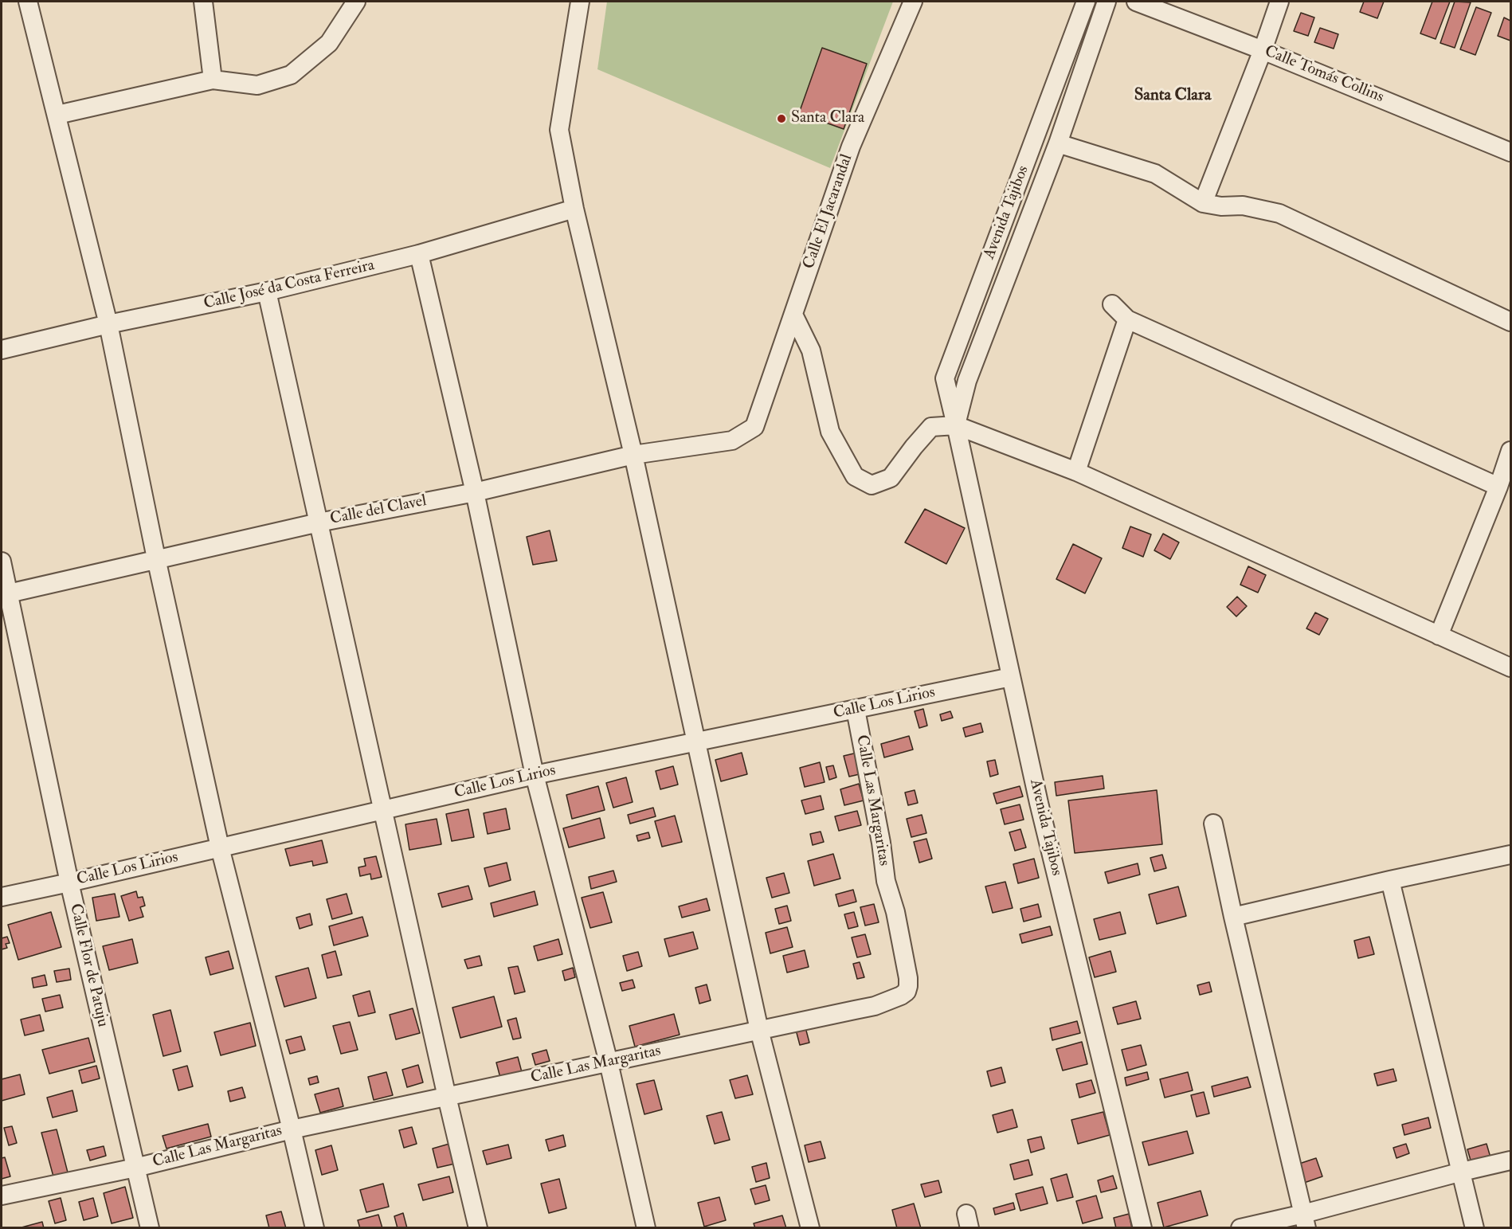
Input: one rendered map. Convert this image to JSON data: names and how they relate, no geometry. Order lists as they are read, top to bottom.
{
  "streets": {
    "street": [
      "Calle Tomás Collins",
      "Calle El Jacarandal",
      "Avenida Tajibos",
      "Calle José da Costa Ferreira",
      "Calle del Clavel",
      "Calle Los Lirios",
      "Calle Las Margaritas",
      "Calle Flor de Patuju"
    ]
  },
  "crossings": [
    ["Calle El Jacarandal", "Calle del Clavel"],
    ["Avenida Tajibos", "Calle Los Lirios"],
    ["Calle del Clavel", "Calle Flor de Patuju"],
    ["Calle Los Lirios", "Calle Las Margaritas"],
    ["Calle Los Lirios", "Calle Flor de Patuju"],
    ["Calle Las Margaritas", "Calle Flor de Patuju"]
  ],
  "districts": ["Santa Clara"],
  "places": ["Santa Clara"]
}
